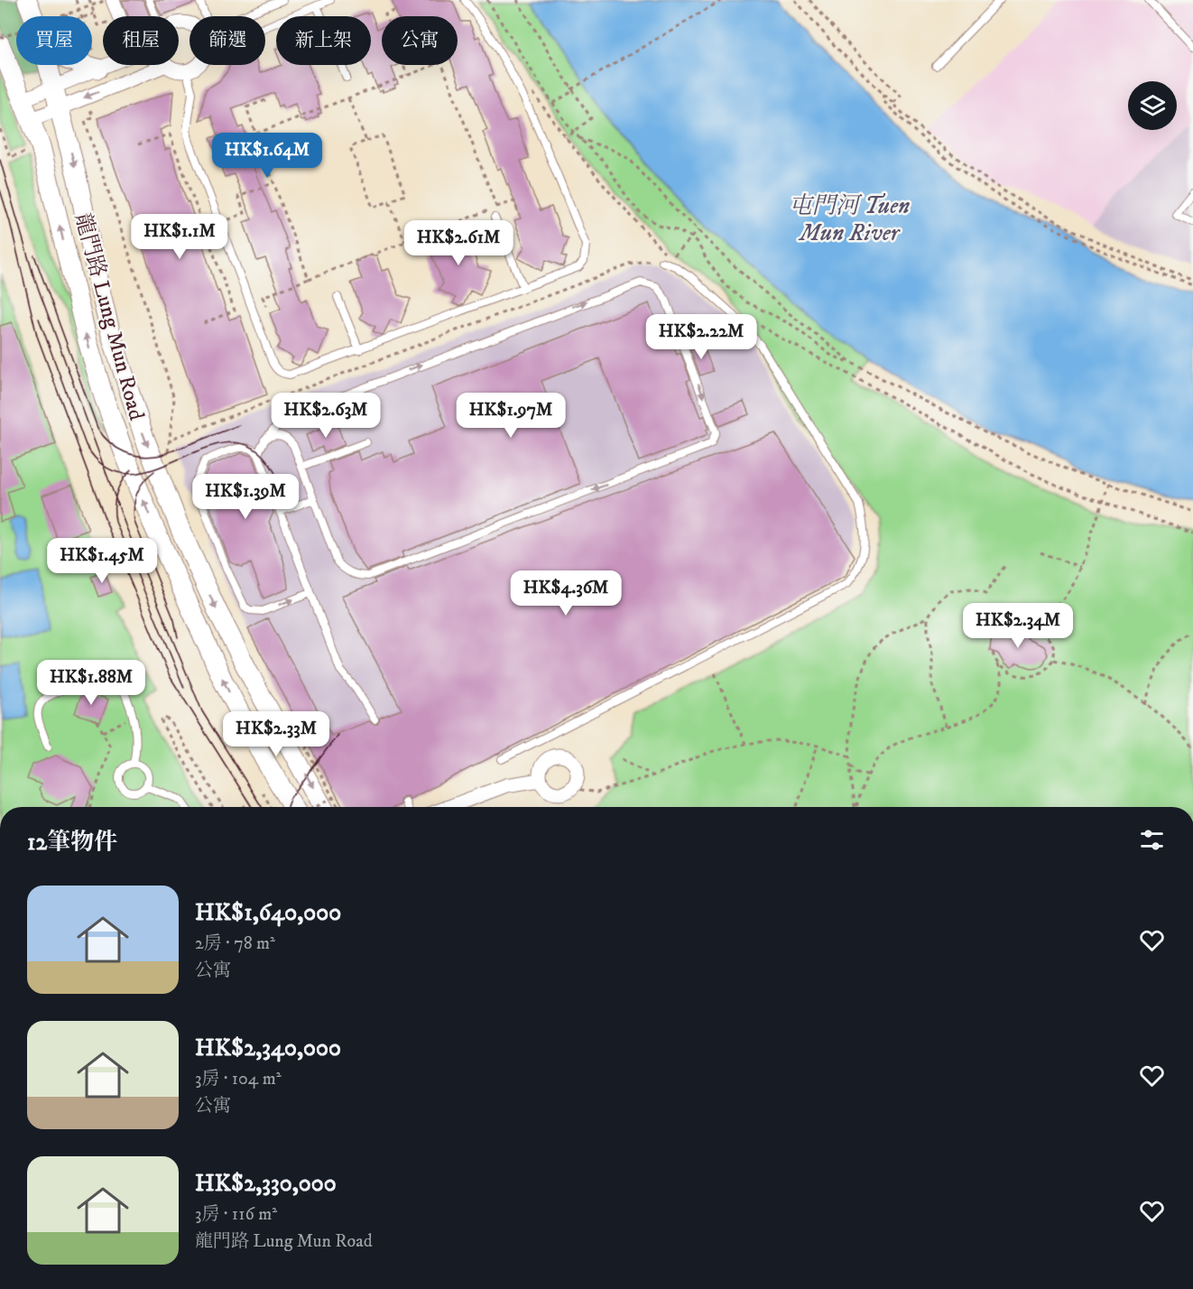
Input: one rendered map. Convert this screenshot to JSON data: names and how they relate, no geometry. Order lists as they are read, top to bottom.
{
  "streets": {
    "main road": ["龍門路 Lung Mun Road"]
  },
  "water": ["屯門河 Tuen Mun River"],
  "page": {
    "chip": [
      "買屋",
      "租屋",
      "篩選",
      "新上架",
      "公寓"
    ],
    "price": [
      "HK$1.64M",
      "HK$1.1M",
      "HK$2.61M",
      "HK$2.22M",
      "HK$2.63M",
      "HK$1.97M",
      "HK$1.39M",
      "HK$1.45M",
      "HK$4.36M",
      "HK$2.34M",
      "HK$1.88M",
      "HK$2.33M"
    ],
    "heading": "12筆物件",
    "list": [
      {
        "name": "HK$1,640,000",
        "note": "2房 · 78 m² · 公寓"
      },
      {
        "name": "HK$2,340,000",
        "note": "3房 · 104 m² · 公寓"
      },
      {
        "name": "HK$2,330,000",
        "note": "3房 · 116 m² · 龍門路 Lung Mun Road"
      }
    ]
  }
}
